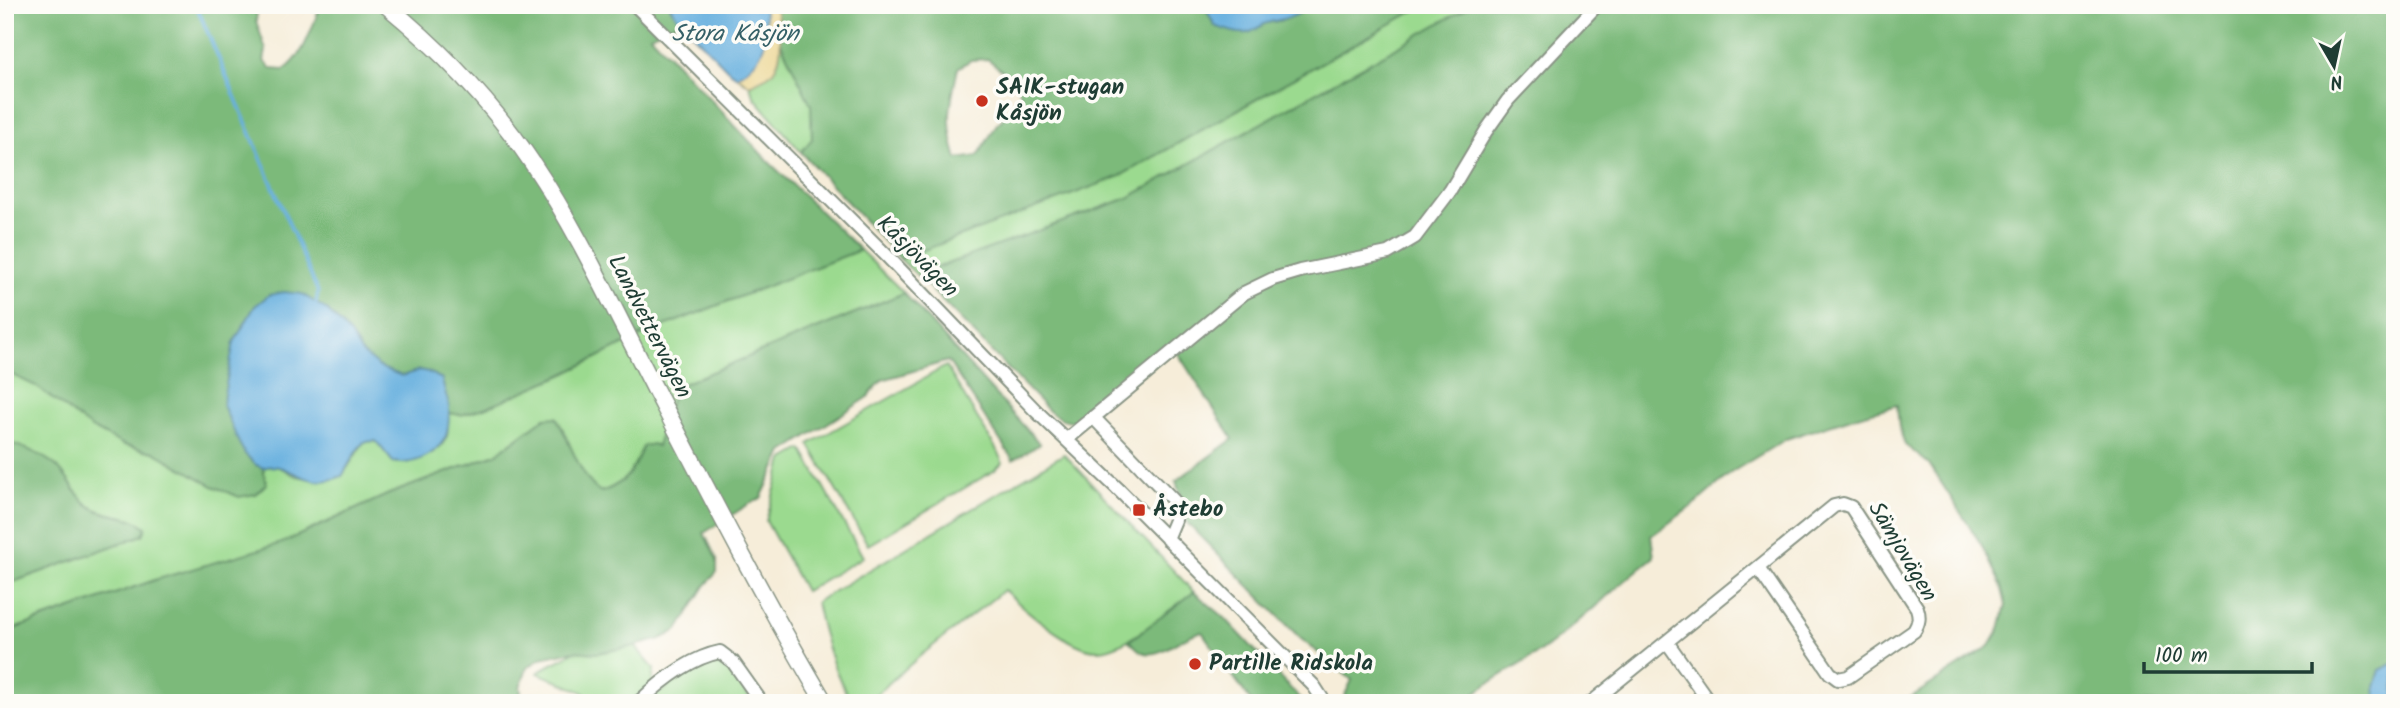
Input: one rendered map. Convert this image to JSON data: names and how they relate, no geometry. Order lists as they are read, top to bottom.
{
  "streets": {
    "street": ["Kåsjövägen", "Landvettervägen", "Sämjovägen"]
  },
  "water": ["Stora Kåsjön"],
  "places": {
    "other": ["SAIK-stugan Kåsjön", "Partille Ridskola"],
    "transit": ["Åstebo"]
  },
  "scale_bar": "100 m",
  "north": "bottom"
}
